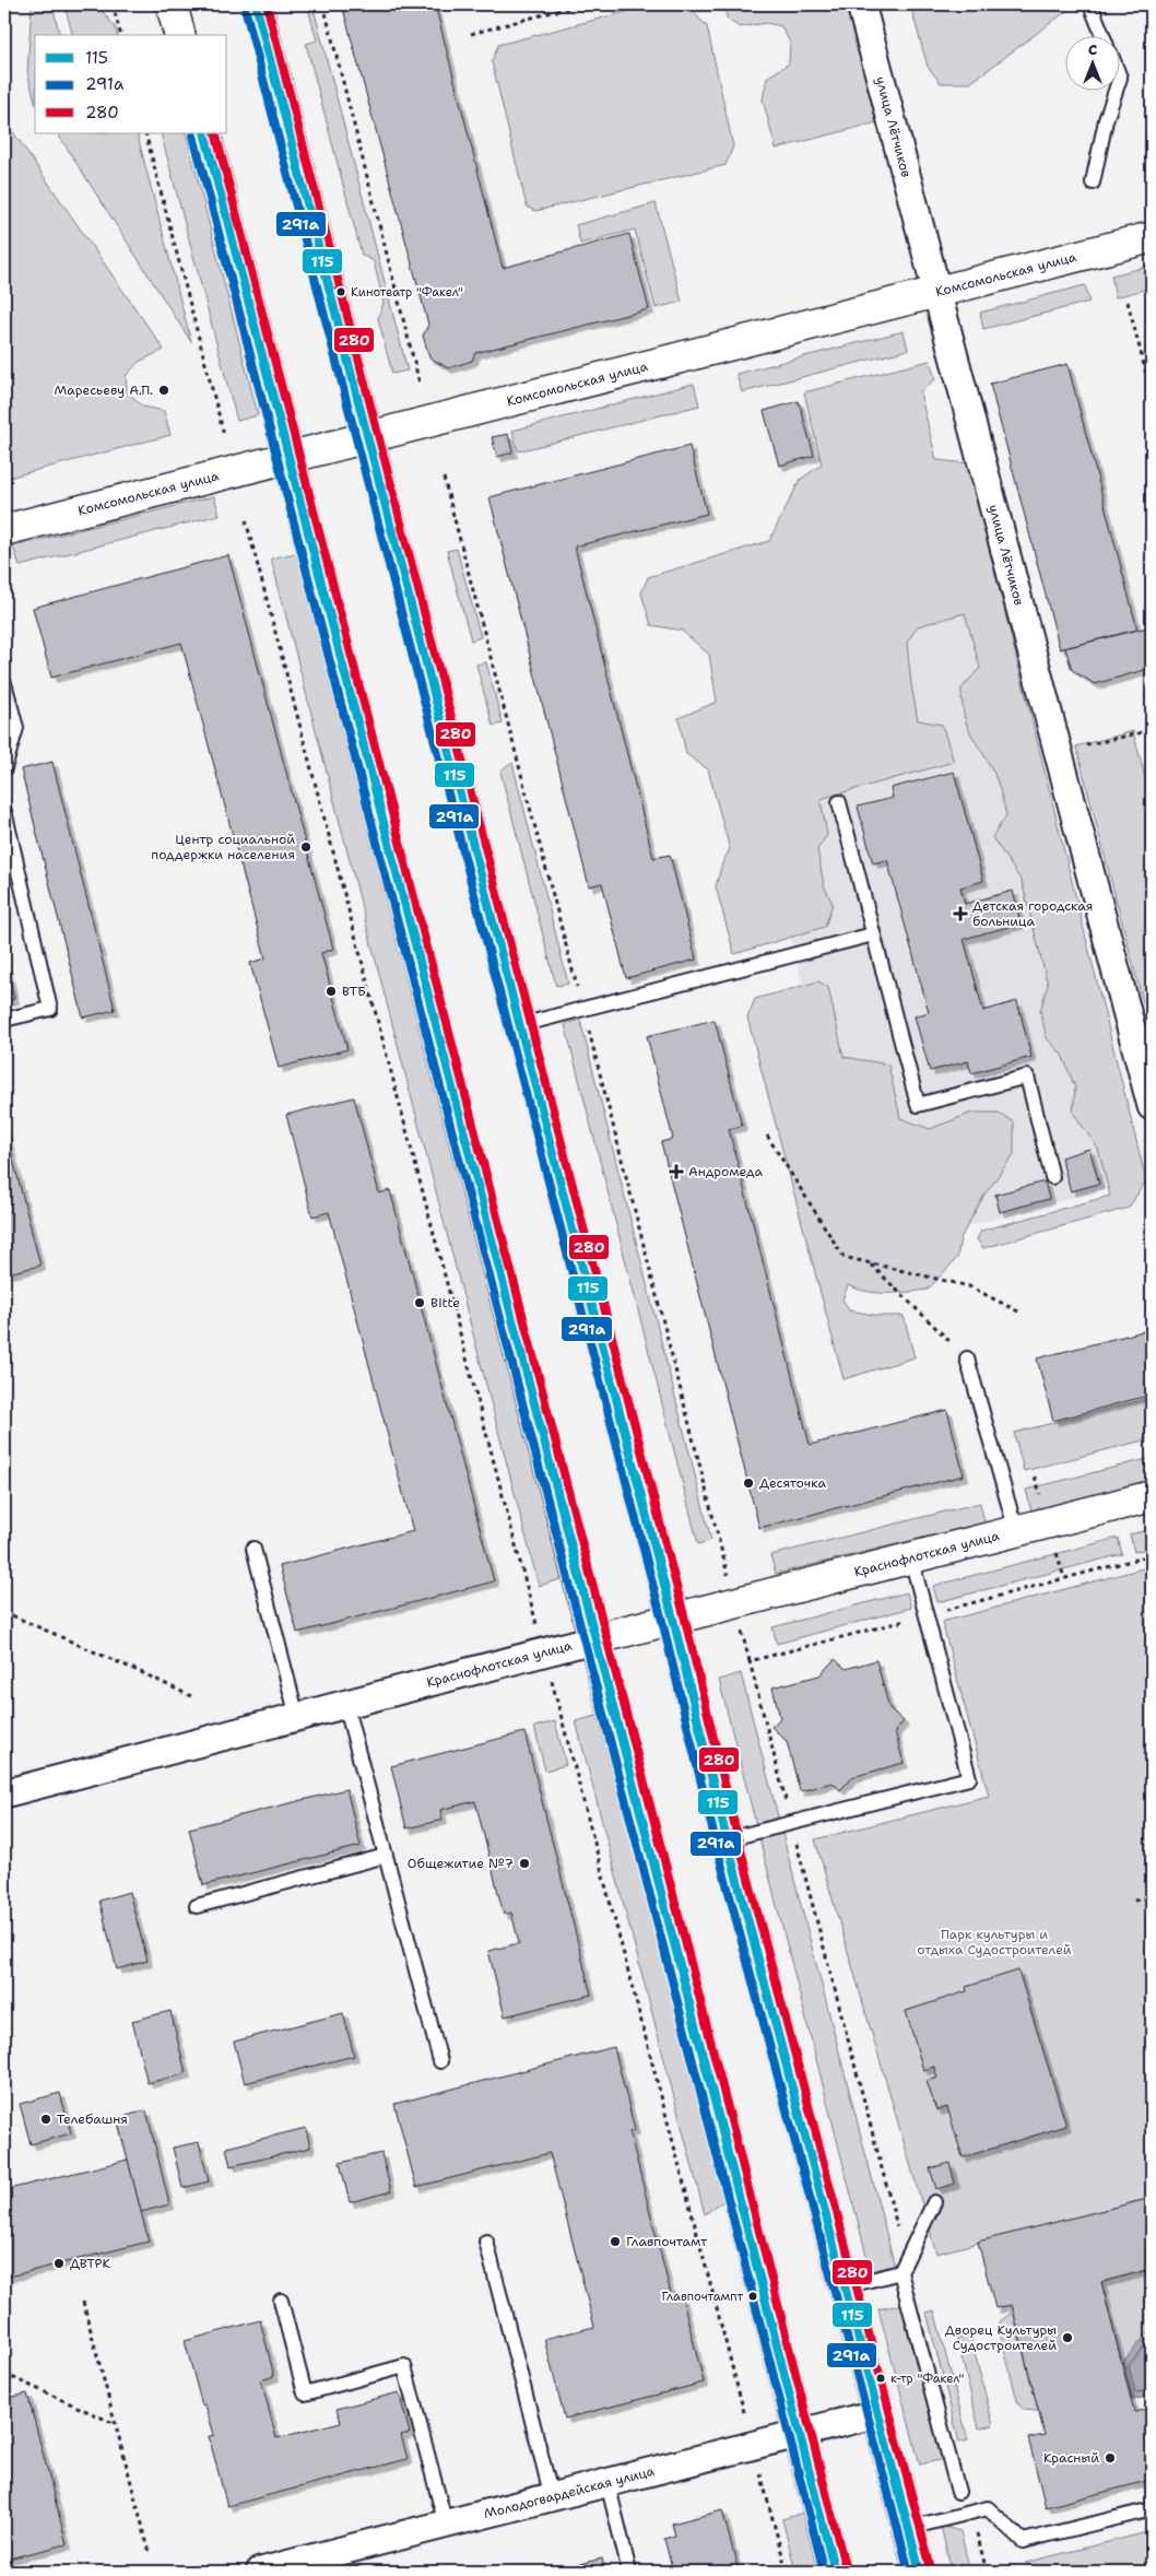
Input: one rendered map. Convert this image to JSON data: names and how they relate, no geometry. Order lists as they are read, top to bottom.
{
  "streets": {
    "main road": ["Комсомольская улица", "Краснофлотская улица"],
    "street": ["улица Лётчиков", "Молодогвардейская улица"]
  },
  "crossings": [
    ["улица Лётчиков", "Комсомольская улица"]
  ],
  "parks": ["Парк культуры и отдыха Судостроителей"],
  "places": {
    "other": [
      "Кинотеатр \"Факел\"",
      "Маресьеву А.П.",
      "Центр социальной поддержки населения",
      "ВТБ",
      "Bitte",
      "Десяточка",
      "Общежитие №7",
      "Телебашня",
      "Главпочтамт",
      "ДВТРК",
      "Главпочтампт",
      "Дворец Культуры Судостроителей",
      "к-тр \"Факел\"",
      "Красный"
    ],
    "health": ["Детская городская больница", "Андромеда"]
  },
  "lines": ["transit line 115", "transit line 280", "transit line 291а"],
  "legend": ["115", "291а", "280"],
  "north": "top"
}
